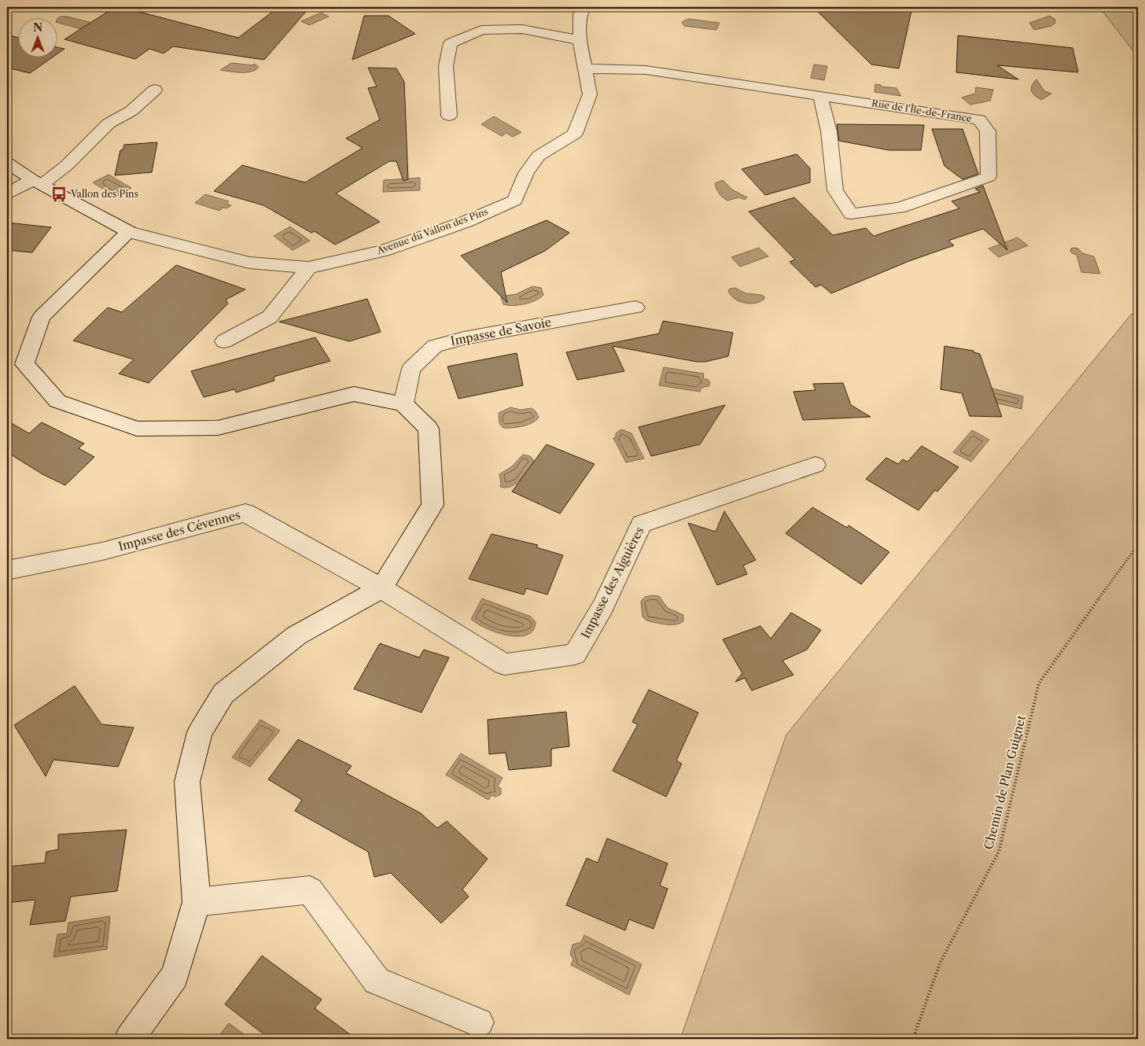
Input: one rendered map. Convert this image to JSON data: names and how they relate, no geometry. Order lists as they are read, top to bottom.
{
  "streets": {
    "street": [
      "Rue de l'Île-de-France",
      "Avenue du Vallon des Pins",
      "Impasse de Savoie",
      "Impasse des Cévennes",
      "Impasse des Aiguières"
    ],
    "path": ["Chemin de Plan Guignet"]
  },
  "crossings": [
    ["Rue de l'Île-de-France", "Avenue du Vallon des Pins"],
    ["Impasse des Cévennes", "Impasse des Aiguières"]
  ],
  "places": {
    "bus stop": ["Vallon des Pins"]
  },
  "north": "top"
}
